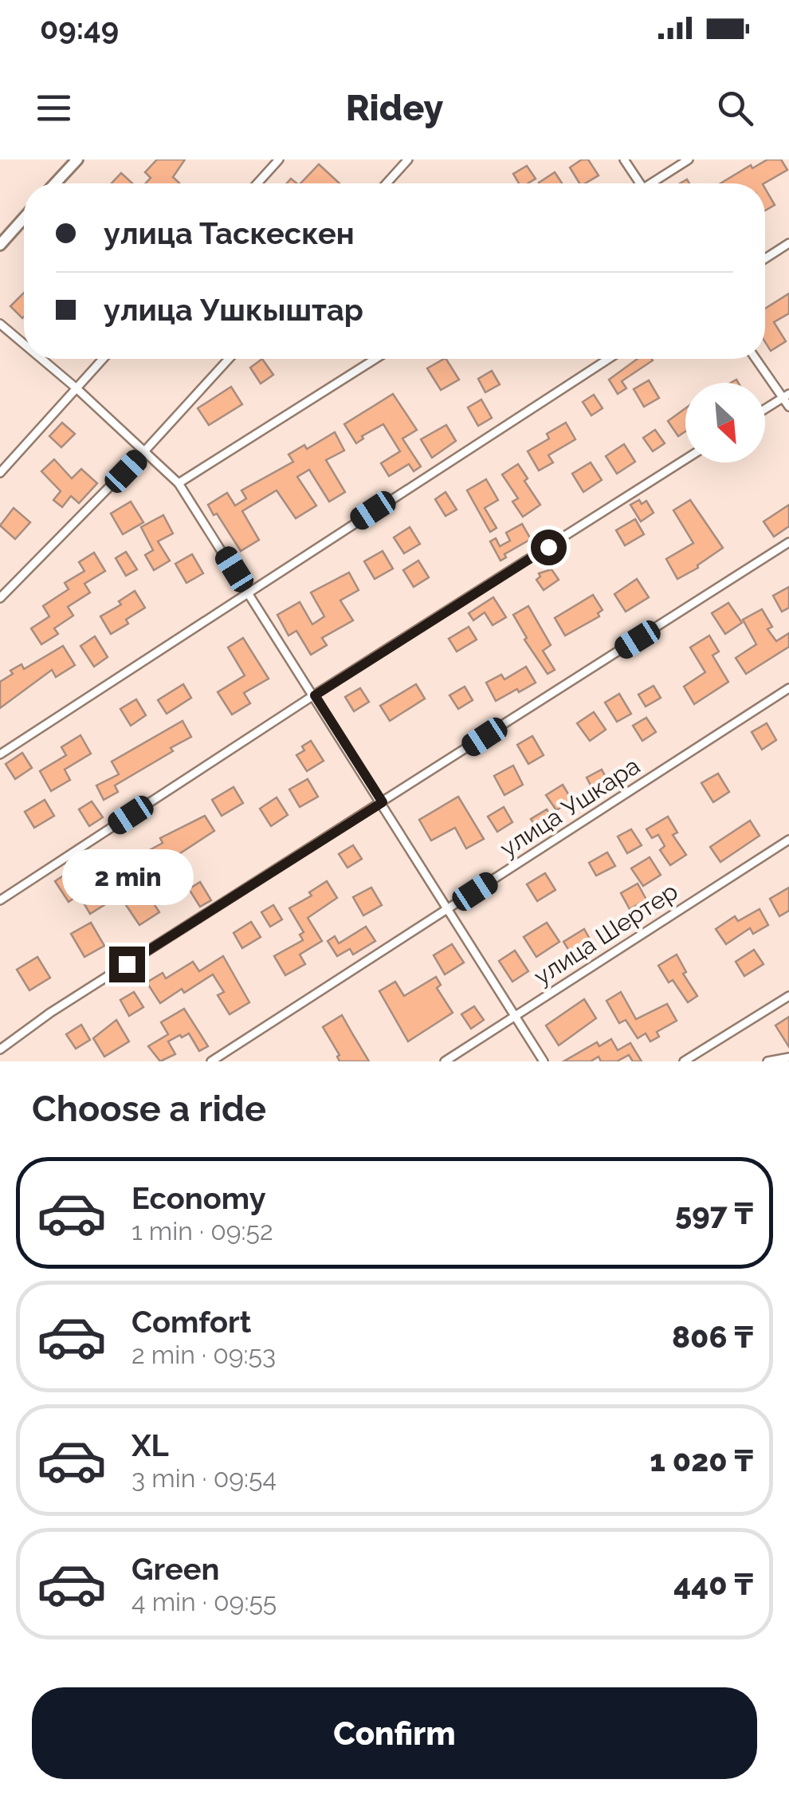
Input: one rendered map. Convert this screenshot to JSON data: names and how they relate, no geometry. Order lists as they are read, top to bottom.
{
  "streets": {
    "street": ["улица Ушкара", "улица Шертер"]
  },
  "north": "bottom right",
  "page": {
    "status": "09:49",
    "header": "Ridey",
    "banner": ["улица Таскескен", "улица Ушкыштар"],
    "bubble": "2 min",
    "heading": "Choose a ride",
    "list": [
      {
        "name": "Economy",
        "note": "1 min · 09:52",
        "value": "597 ₸"
      },
      {
        "name": "Comfort",
        "note": "2 min · 09:53",
        "value": "806 ₸"
      },
      {
        "name": "XL",
        "note": "3 min · 09:54",
        "value": "1 020 ₸"
      },
      {
        "name": "Green",
        "note": "4 min · 09:55",
        "value": "440 ₸"
      }
    ],
    "buttons": "Confirm"
  }
}
